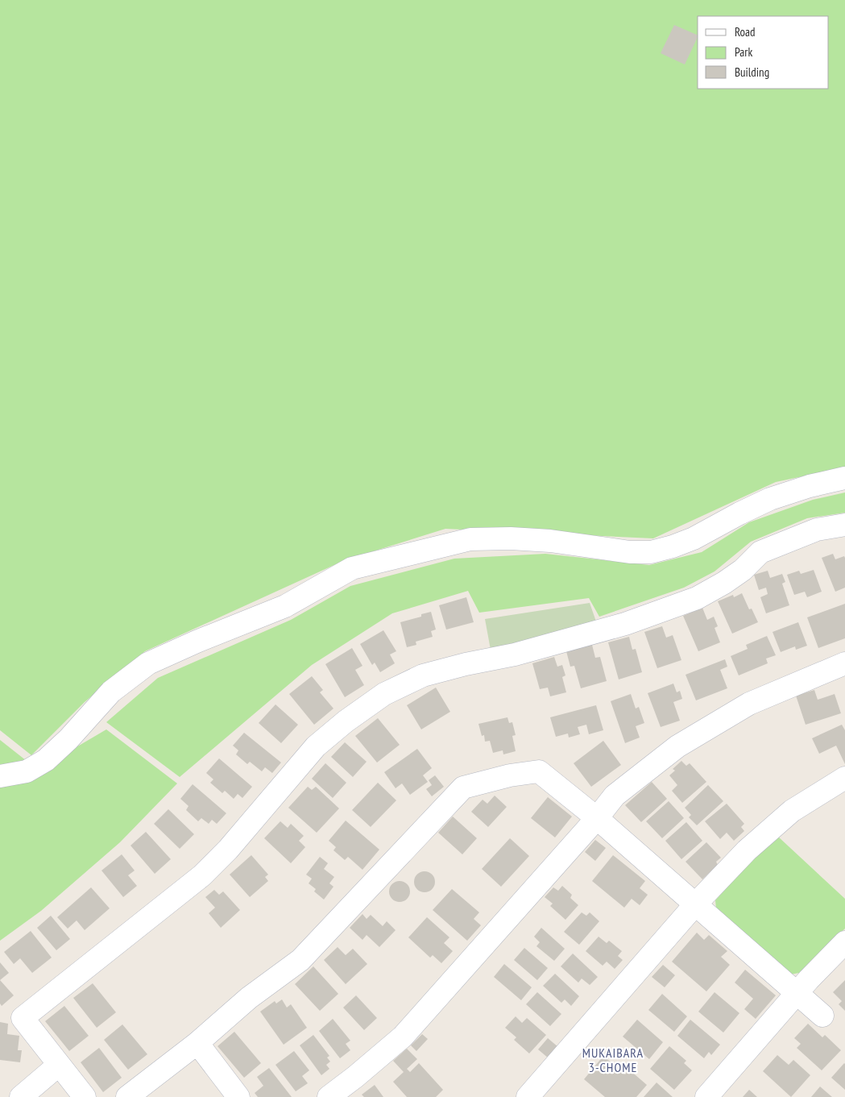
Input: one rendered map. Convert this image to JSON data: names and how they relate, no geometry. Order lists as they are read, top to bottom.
{
  "districts": ["MUKAIBARA 3-CHOME"],
  "legend": ["Road", "Park", "Building"]
}
